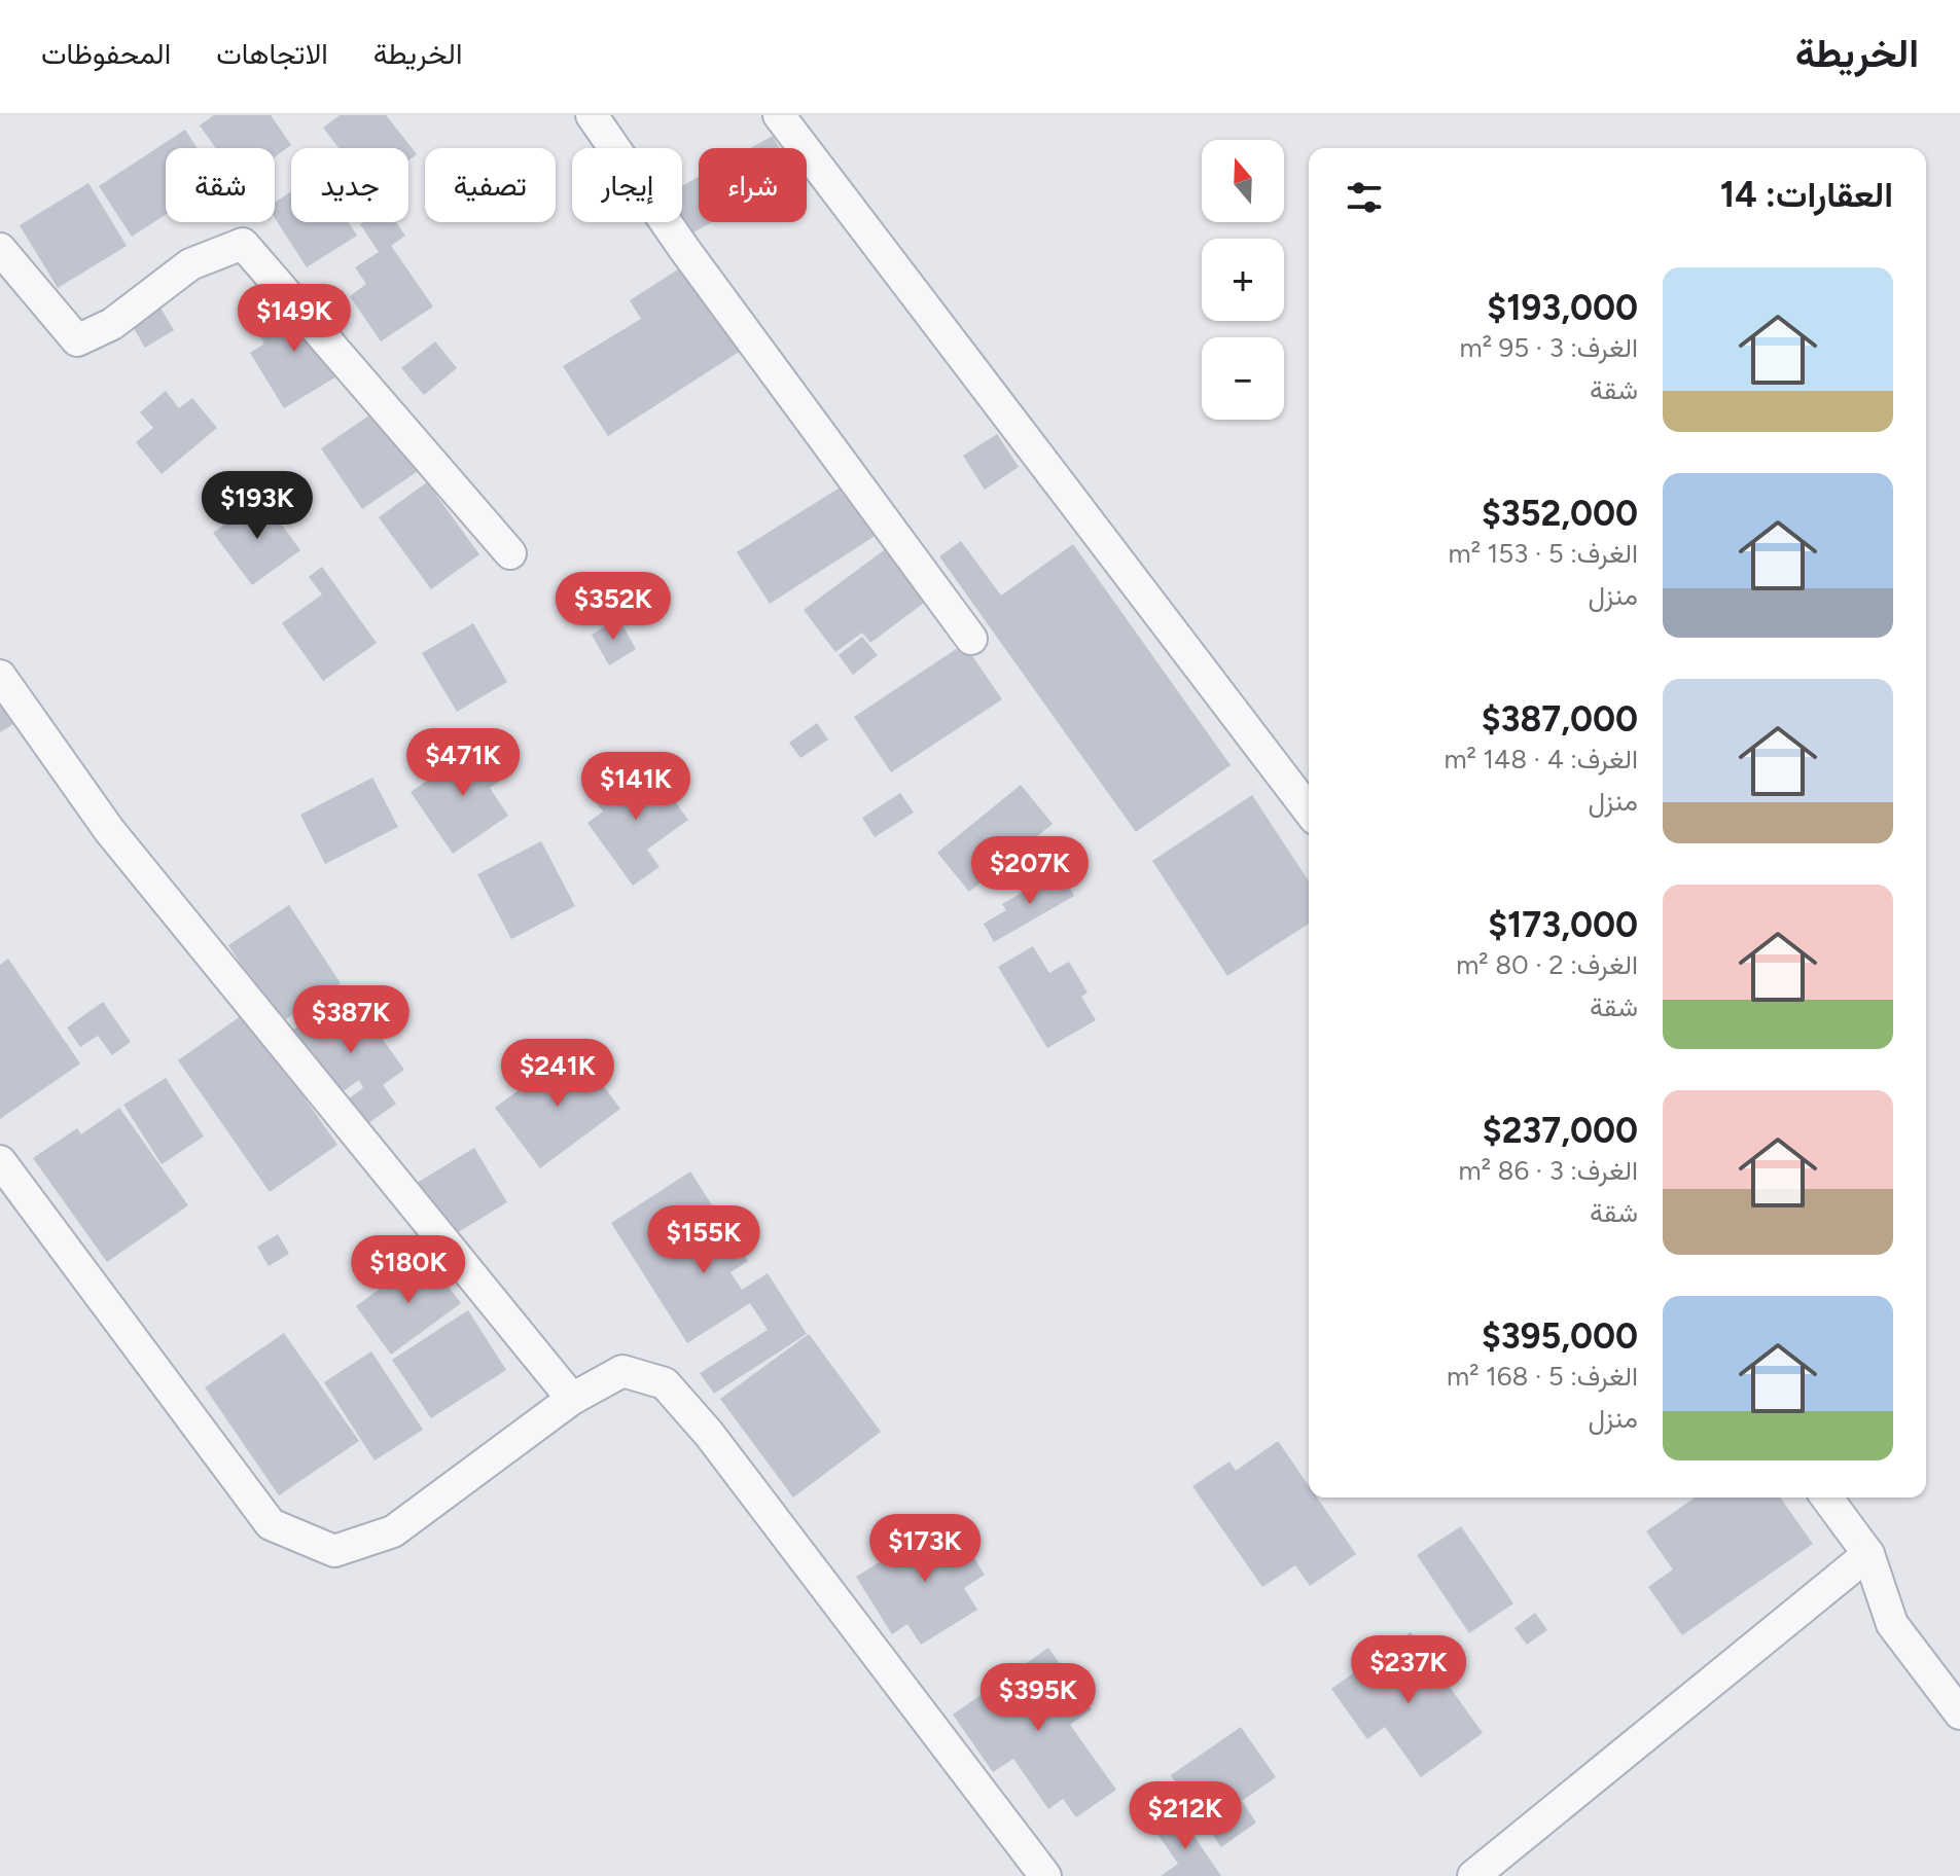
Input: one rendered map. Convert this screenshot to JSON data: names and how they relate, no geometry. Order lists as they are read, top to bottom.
{
  "north": "top",
  "page": {
    "header": "الخريطة",
    "nav": ["الخريطة", "الاتجاهات", "المحفوظات"],
    "map_buttons": ["+", "−"],
    "chip": [
      "شراء",
      "إيجار",
      "تصفية",
      "جديد",
      "شقة"
    ],
    "heading": "العقارات: 14",
    "list": [
      {
        "name": "$193,000",
        "note": "الغرف: 3 · 95 m² · شقة"
      },
      {
        "name": "$352,000",
        "note": "الغرف: 5 · 153 m² · منزل"
      },
      {
        "name": "$387,000",
        "note": "الغرف: 4 · 148 m² · منزل"
      },
      {
        "name": "$173,000",
        "note": "الغرف: 2 · 80 m² · شقة"
      },
      {
        "name": "$237,000",
        "note": "الغرف: 3 · 86 m² · شقة"
      },
      {
        "name": "$395,000",
        "note": "الغرف: 5 · 168 m² · منزل"
      }
    ],
    "price": [
      "$149K",
      "$193K",
      "$352K",
      "$471K",
      "$141K",
      "$207K",
      "$387K",
      "$241K",
      "$155K",
      "$180K",
      "$173K",
      "$237K",
      "$395K",
      "$212K"
    ]
  }
}
